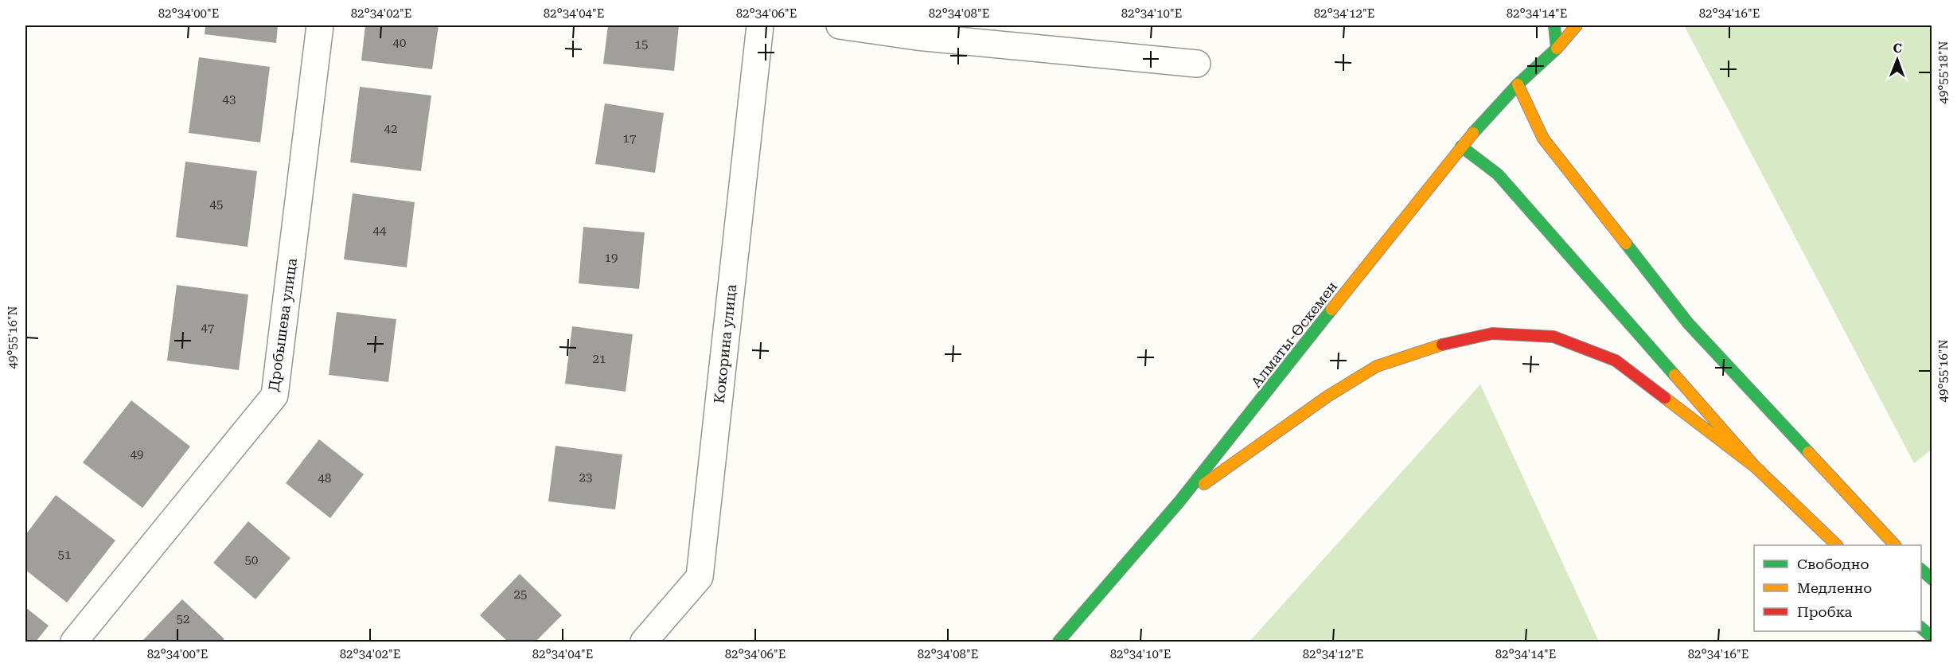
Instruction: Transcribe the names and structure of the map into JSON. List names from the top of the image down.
{
  "streets": {
    "main road": ["Алматы-Өскемен"],
    "street": ["Дробышева улица", "Кокорина улица"]
  },
  "house_numbers": [
    "40",
    "15",
    "43",
    "42",
    "17",
    "45",
    "44",
    "19",
    "47",
    "21",
    "49",
    "23",
    "48",
    "51",
    "50",
    "25",
    "52"
  ],
  "legend": ["Свободно", "Медленно", "Пробка"],
  "north": "top",
  "coordinates": [
    "82°34'00\"E",
    "82°34'02\"E",
    "82°34'04\"E",
    "82°34'06\"E",
    "82°34'08\"E",
    "82°34'10\"E",
    "82°34'12\"E",
    "82°34'14\"E",
    "82°34'16\"E",
    "49°55'18\"N",
    "49°55'16\"N"
  ]
}
